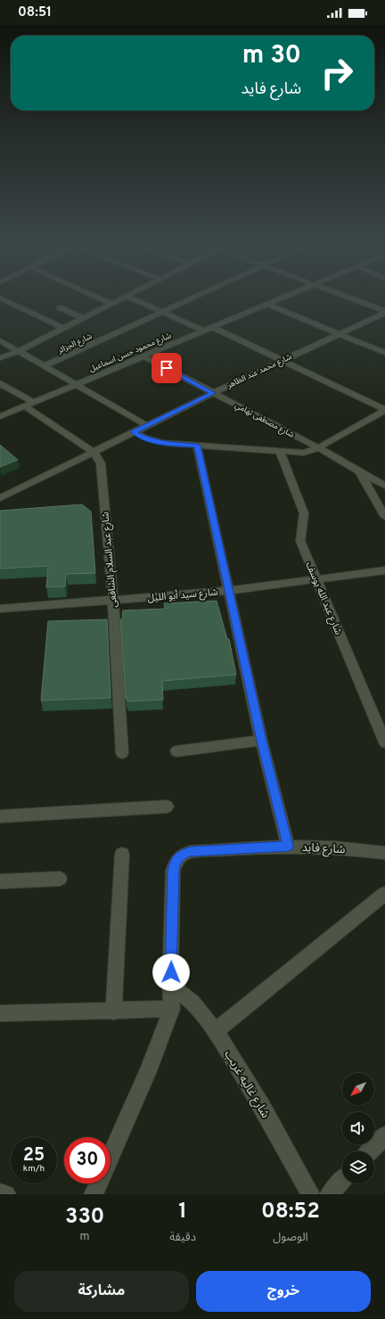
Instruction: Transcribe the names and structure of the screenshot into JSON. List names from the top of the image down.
{
  "streets": {
    "street": [
      "شارع الجزائر",
      "شارع محمود حسن اسماعيل",
      "شارع محمد عبد الظاهر",
      "شارع مصطفى تهامي",
      "شارع عبد السلام الشافعى",
      "شارع سيد أبو الليل",
      "شارع عبد الله يوسف",
      "شارع فايد",
      "شارع غاليه غريب"
    ]
  },
  "crossings": [
    ["شارع محمود حسن اسماعيل", "شارع مصطفى تهامي"],
    ["شارع محمد عبد الظاهر", "شارع مصطفى تهامي"],
    ["شارع محمد عبد الظاهر", "شارع عبد السلام الشافعى"],
    ["شارع عبد السلام الشافعى", "شارع سيد أبو الليل"],
    ["شارع سيد أبو الليل", "شارع عبد الله يوسف"],
    ["شارع فايد", "شارع غاليه غريب"]
  ],
  "north": "bottom left",
  "page": {
    "status": "08:51",
    "turn": ["30 m", "شارع فايد"],
    "speed": "25 km/h",
    "limit": "30",
    "eta": [
      "08:52",
      "الوصول",
      "1",
      "دقيقة",
      "330",
      "m"
    ],
    "buttons": ["خروج", "مشاركة"]
  }
}
